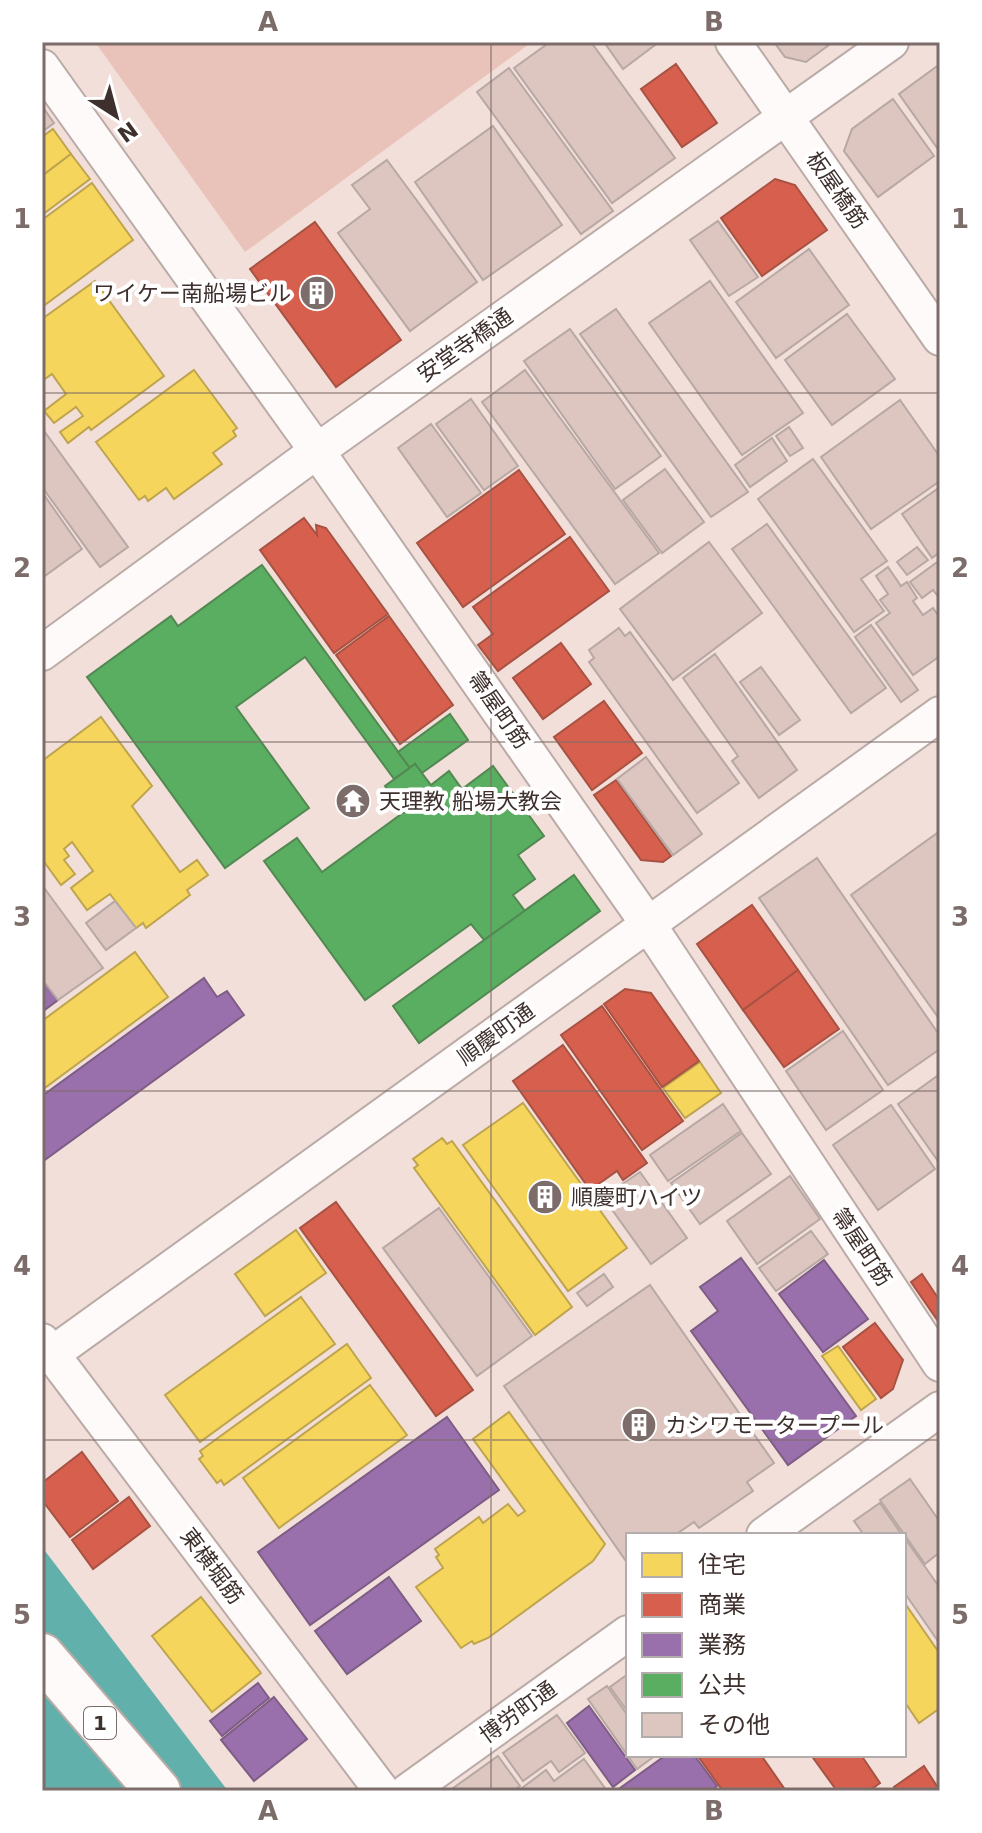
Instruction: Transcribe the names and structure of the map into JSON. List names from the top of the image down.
{
  "streets": {
    "highway": ["1"],
    "street": [
      "板屋橋筋",
      "安堂寺橋通",
      "箒屋町筋",
      "順慶町通",
      "東横堀筋",
      "博労町通"
    ]
  },
  "crossings": [
    ["板屋橋筋", "安堂寺橋通"],
    ["安堂寺橋通", "箒屋町筋"],
    ["箒屋町筋", "順慶町通"],
    ["順慶町通", "東横堀筋"]
  ],
  "places": {
    "building": ["ワイケー南船場ビル", "順慶町ハイツ", "カシワモータープール"],
    "temple": ["天理教 船場大教会"]
  },
  "legend": [
    "住宅",
    "商業",
    "業務",
    "公共",
    "その他"
  ],
  "north": "bottom right",
  "grid": {
    "columns": ["A", "B"],
    "rows": [
      "1",
      "2",
      "3",
      "4",
      "5"
    ]
  }
}
